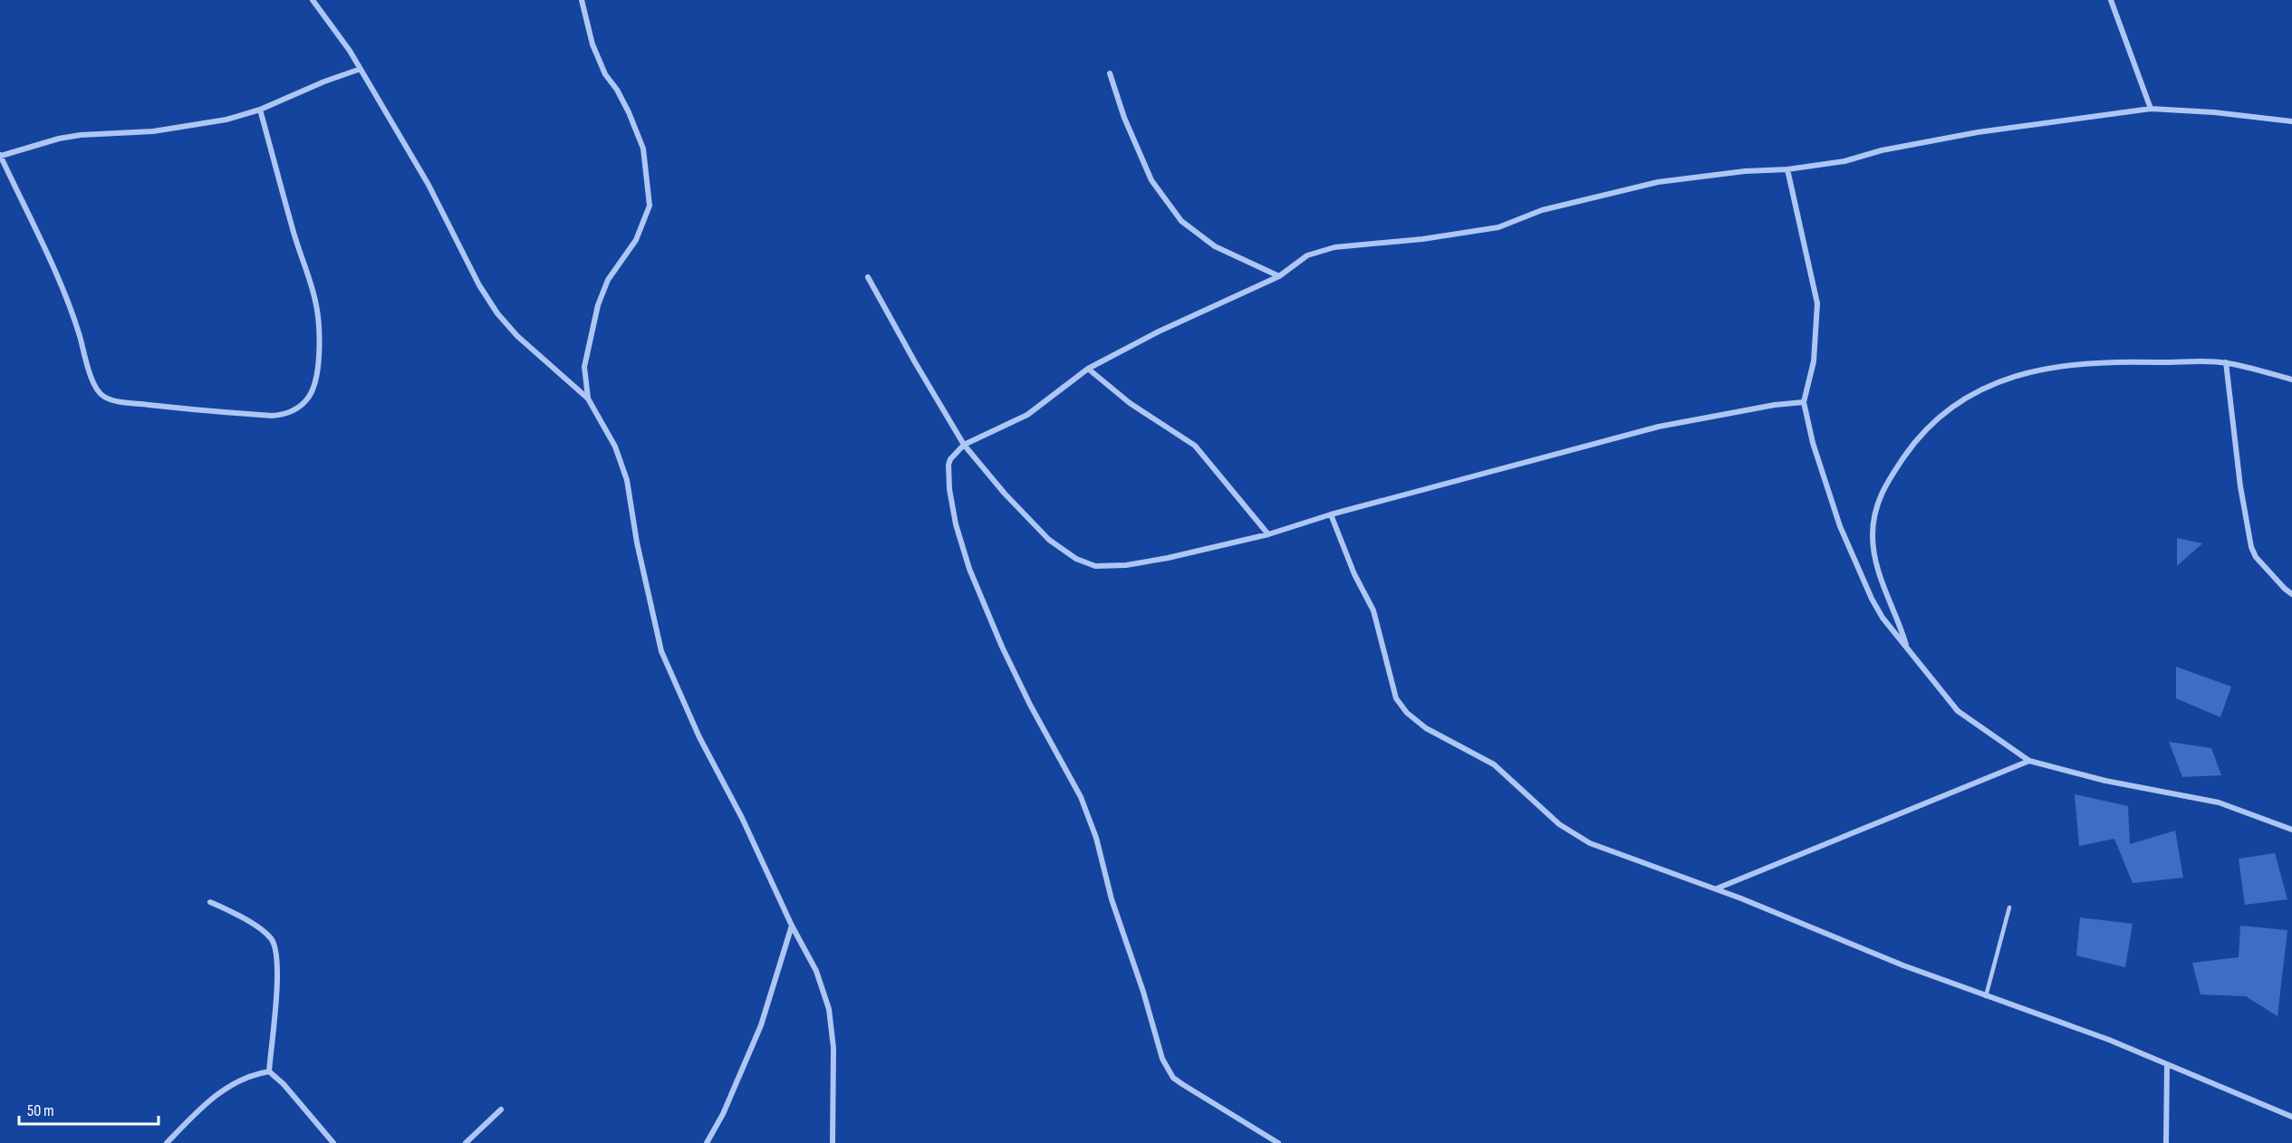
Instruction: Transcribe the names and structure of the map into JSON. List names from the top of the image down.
{
  "scale_bar": "50 m"
}
